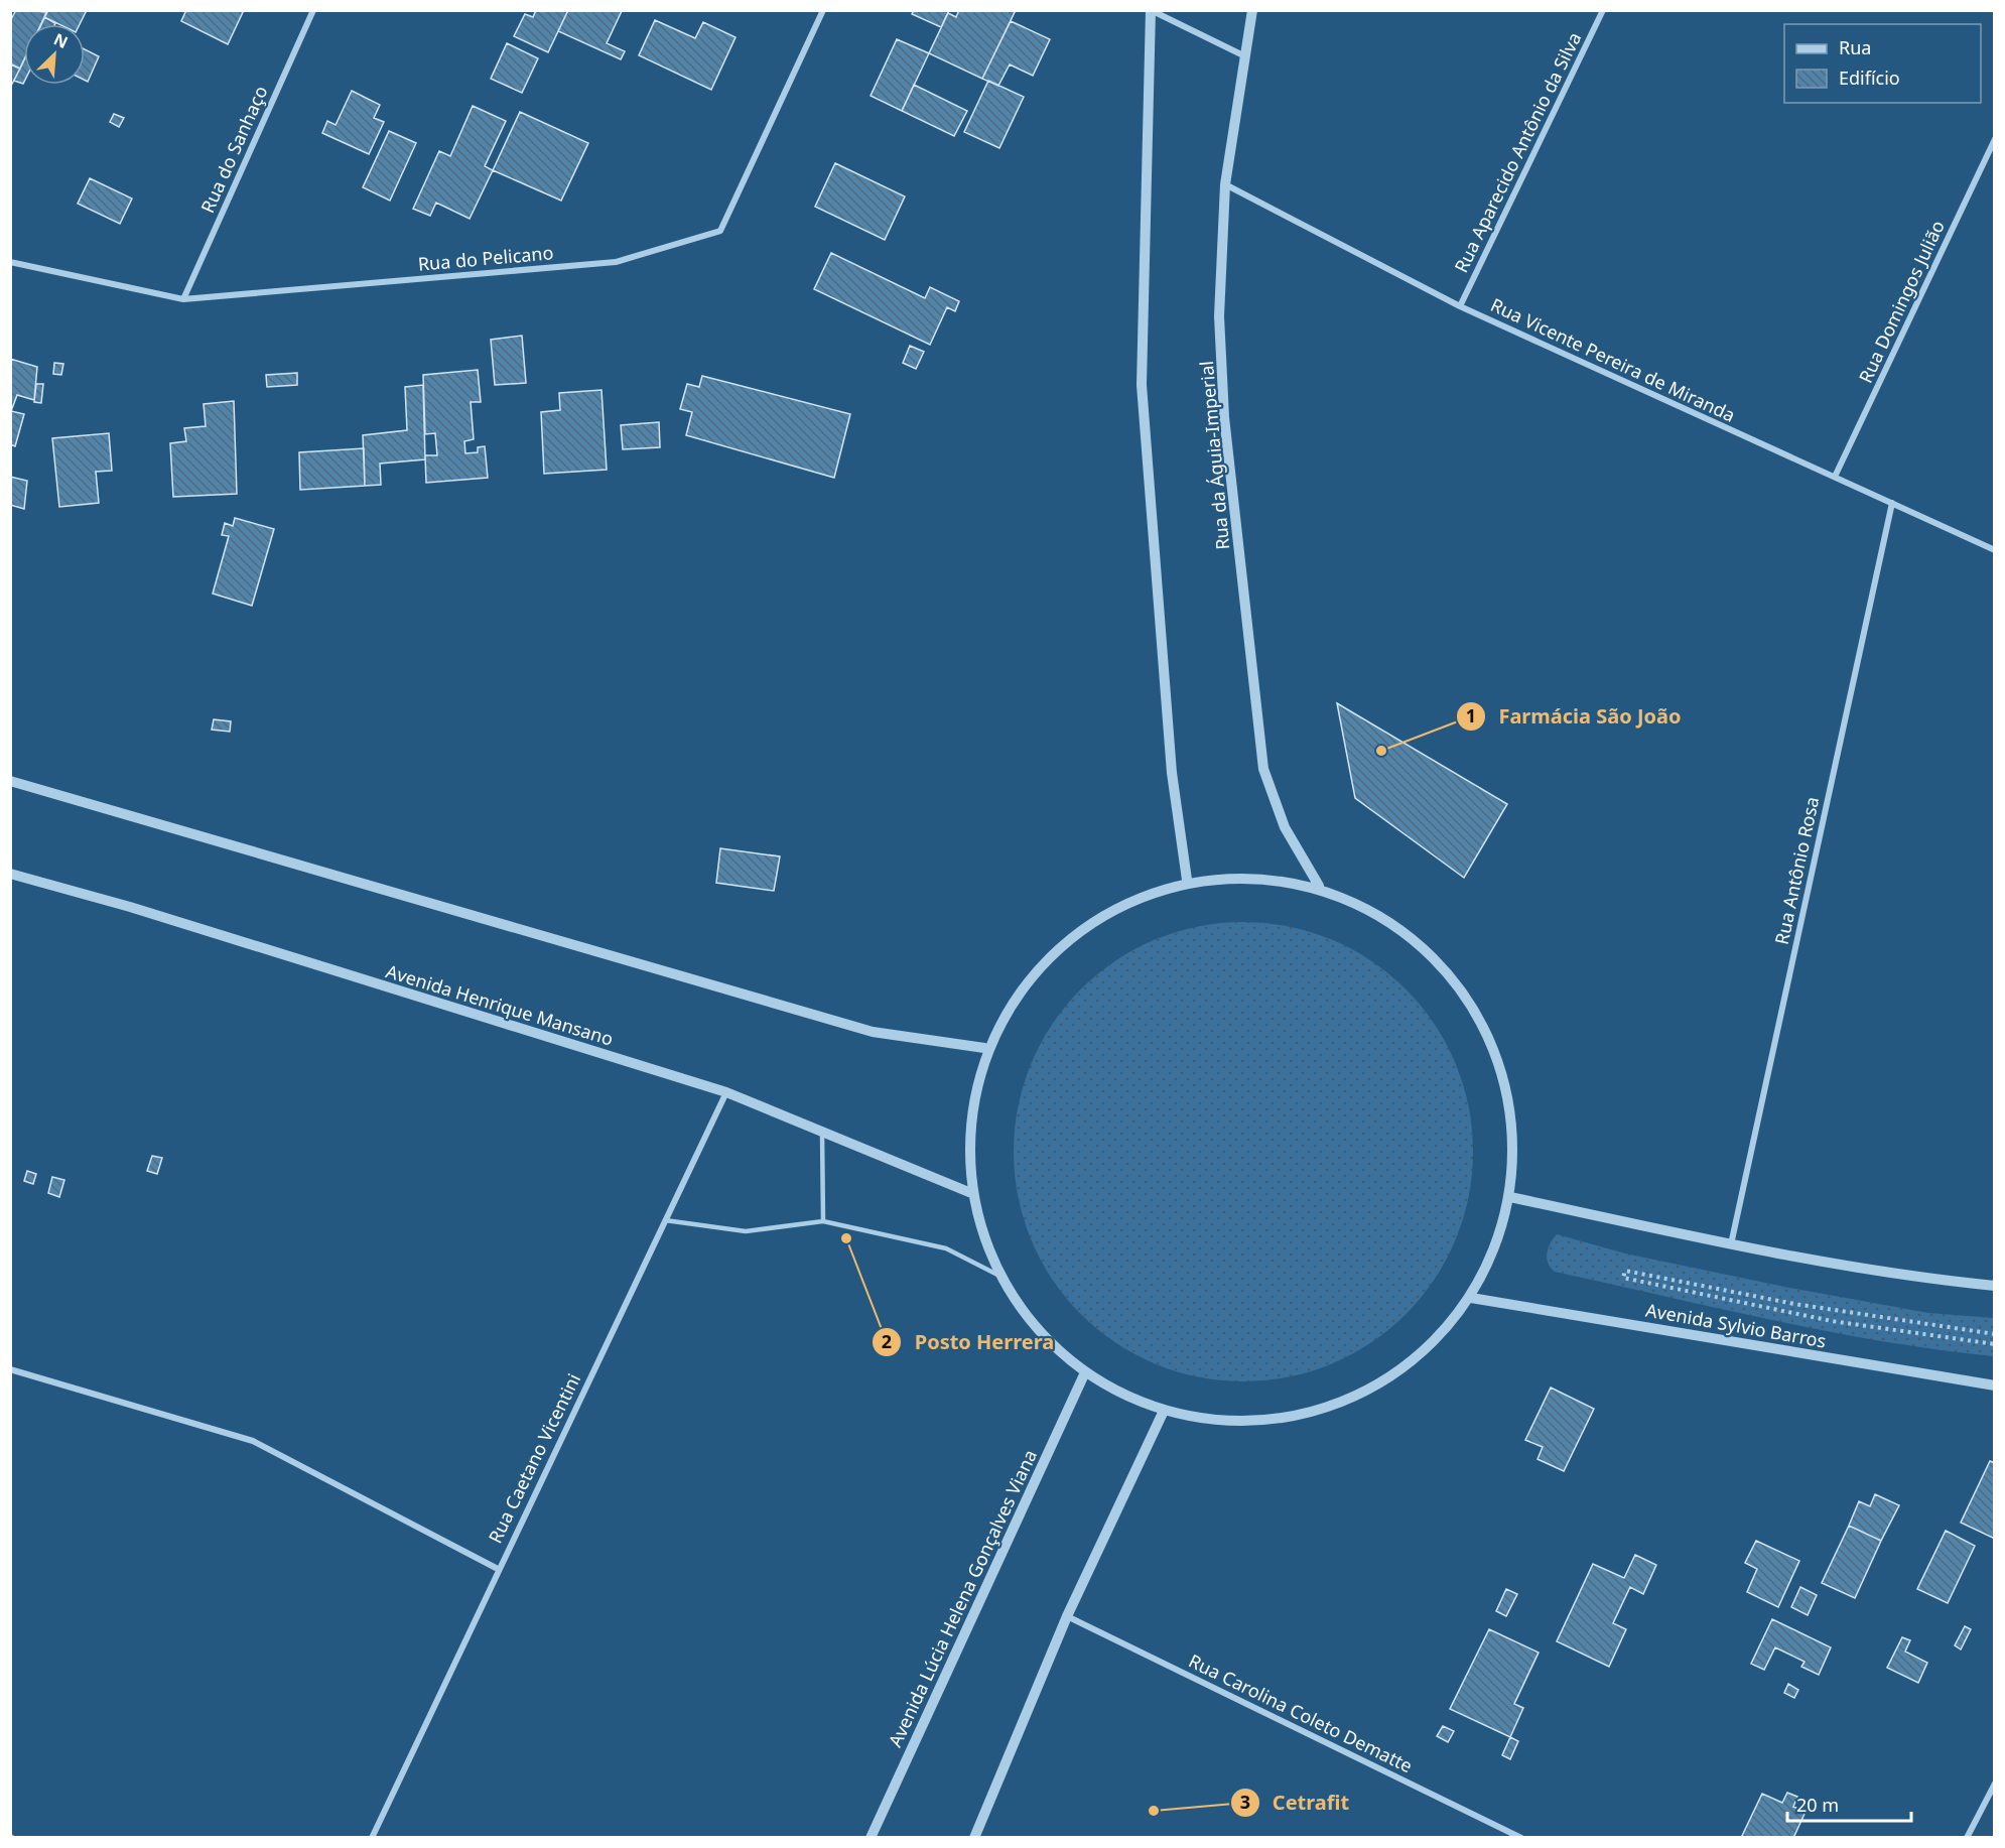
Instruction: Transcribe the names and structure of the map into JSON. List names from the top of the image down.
{
  "streets": {
    "street": [
      "Rua do Sanhaço",
      "Rua Aparecido Antônio da Silva",
      "Rua do Pelicano",
      "Rua Domingos Julião",
      "Rua Vicente Pereira de Miranda",
      "Rua da Águia-Imperial",
      "Rua Antônio Rosa",
      "Avenida Henrique Mansano",
      "Avenida Sylvio Barros",
      "Rua Caetano Vicentini",
      "Avenida Lúcia Helena Gonçalves Viana",
      "Rua Carolina Coleto Dematte"
    ]
  },
  "crossings": [
    ["Rua do Sanhaço", "Rua do Pelicano"],
    ["Rua Aparecido Antônio da Silva", "Rua Vicente Pereira de Miranda"],
    ["Rua Domingos Julião", "Rua Vicente Pereira de Miranda"],
    ["Rua Vicente Pereira de Miranda", "Rua da Águia-Imperial"],
    ["Rua Vicente Pereira de Miranda", "Rua Antônio Rosa"],
    ["Avenida Henrique Mansano", "Rua Caetano Vicentini"]
  ],
  "places": ["Farmácia São João", "Posto Herrera", "Cetrafit"],
  "legend": ["Rua", "Edifício"],
  "scale_bar": "20 m",
  "north": "top right"
}
